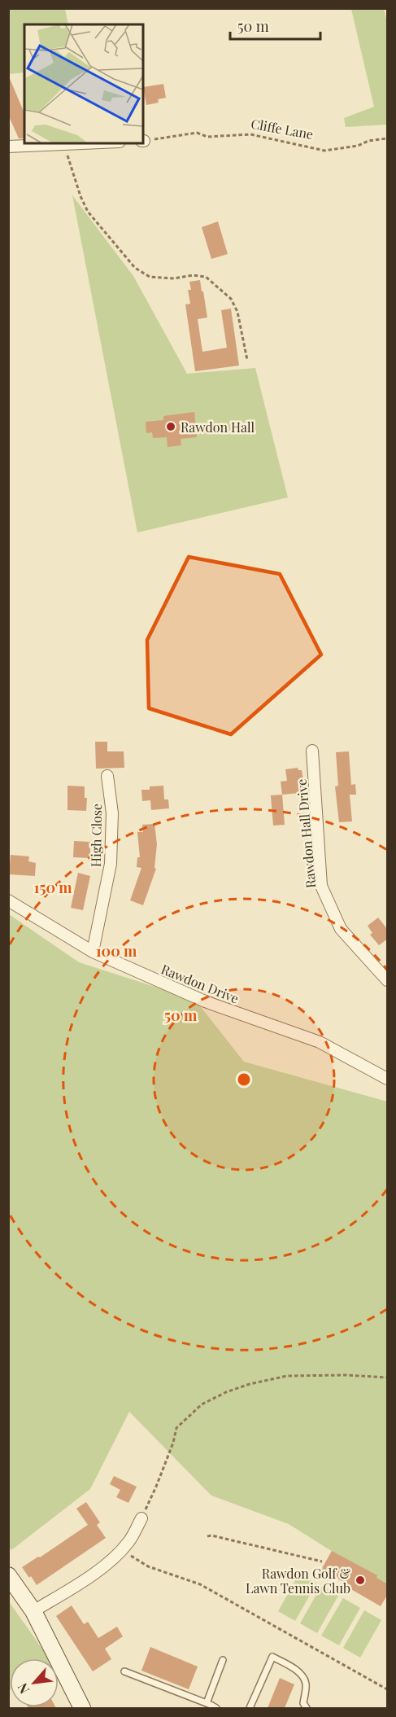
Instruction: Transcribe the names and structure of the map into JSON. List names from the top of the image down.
{
  "streets": {
    "street": ["Rawdon Hall Drive", "High Close", "Rawdon Drive"],
    "path": ["Cliffe Lane"]
  },
  "crossings": [
    ["High Close", "Rawdon Drive"]
  ],
  "places": ["Rawdon Hall", "Rawdon Golf & Lawn Tennis Club"],
  "scale_bar": "50 m",
  "north": "bottom left",
  "rings": ["150 m", "100 m", "50 m"]
}
